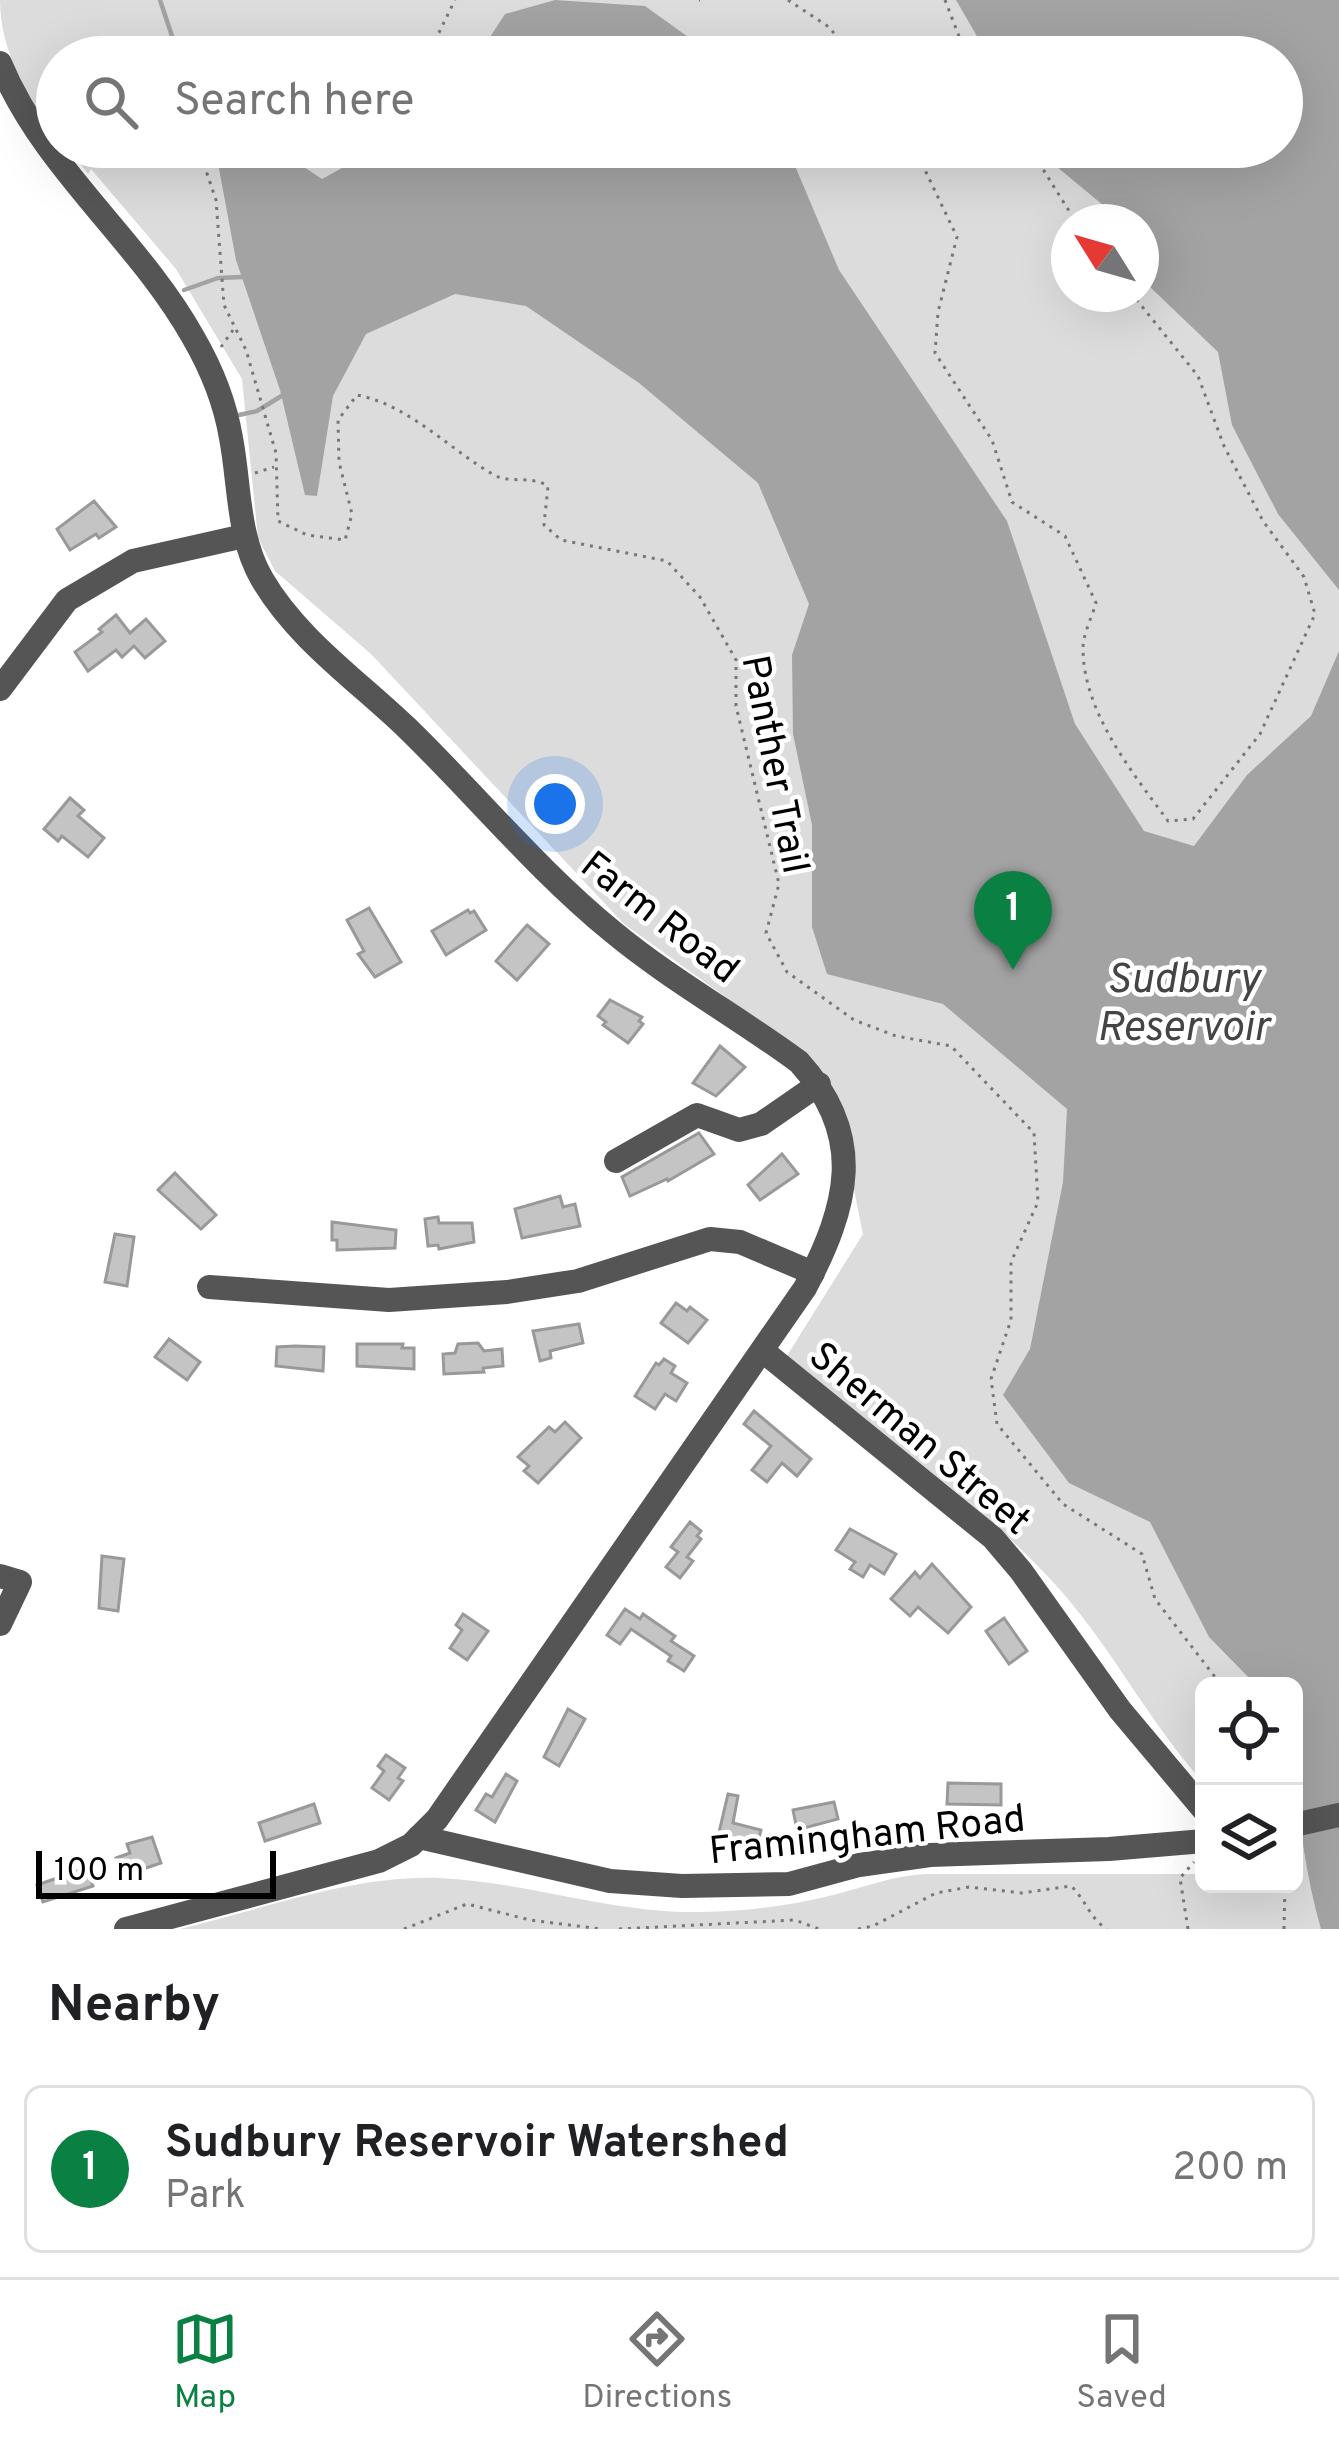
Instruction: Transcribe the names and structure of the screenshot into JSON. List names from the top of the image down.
{
  "streets": {
    "street": ["Farm Road", "Sherman Street", "Framingham Road"],
    "path": ["Panther Trail"]
  },
  "crossings": [
    ["Farm Road", "Sherman Street"],
    ["Farm Road", "Framingham Road"]
  ],
  "water": ["Sudbury Reservoir"],
  "scale_bar": "100 m",
  "north": "top left",
  "page": {
    "search": "Search here",
    "pins": "1",
    "scale": "100 m",
    "heading": "Nearby",
    "list": [
      {
        "mark": "1",
        "name": "Sudbury Reservoir Watershed",
        "note": "Park",
        "value": "200 m"
      }
    ],
    "nav": ["Map", "Directions", "Saved"]
  }
}
